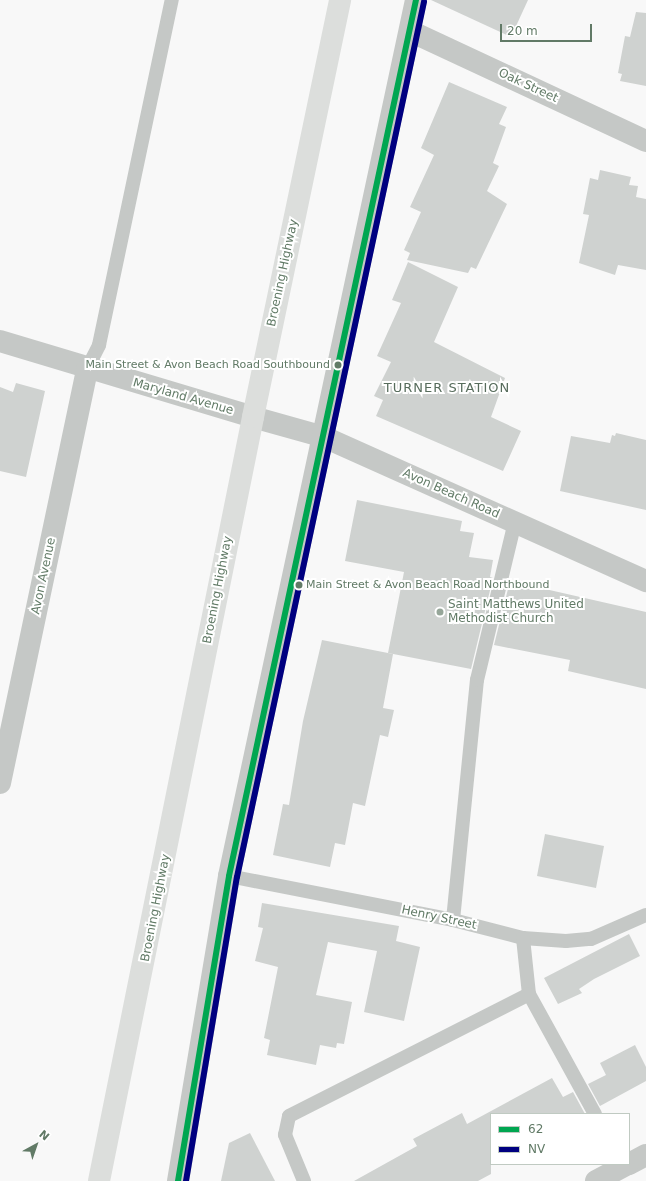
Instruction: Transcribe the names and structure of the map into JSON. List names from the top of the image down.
{
  "streets": {
    "main road": ["Broening Highway"],
    "street": [
      "Oak Street",
      "Maryland Avenue",
      "Avon Beach Road",
      "Avon Avenue"
    ],
    "lane": ["Henry Street"]
  },
  "crossings": [
    ["Broening Highway", "Maryland Avenue"],
    ["Broening Highway", "Avon Beach Road"],
    ["Maryland Avenue", "Avon Beach Road"],
    ["Maryland Avenue", "Avon Avenue"]
  ],
  "districts": ["TURNER STATION"],
  "places": ["Main Street & Avon Beach Road Southbound", "Main Street & Avon Beach Road Northbound", "Saint Matthews United Methodist Church"],
  "lines": ["transit line 62", "transit line NV"],
  "legend": ["62", "NV"],
  "scale_bar": "20 m",
  "north": "top right"
}
